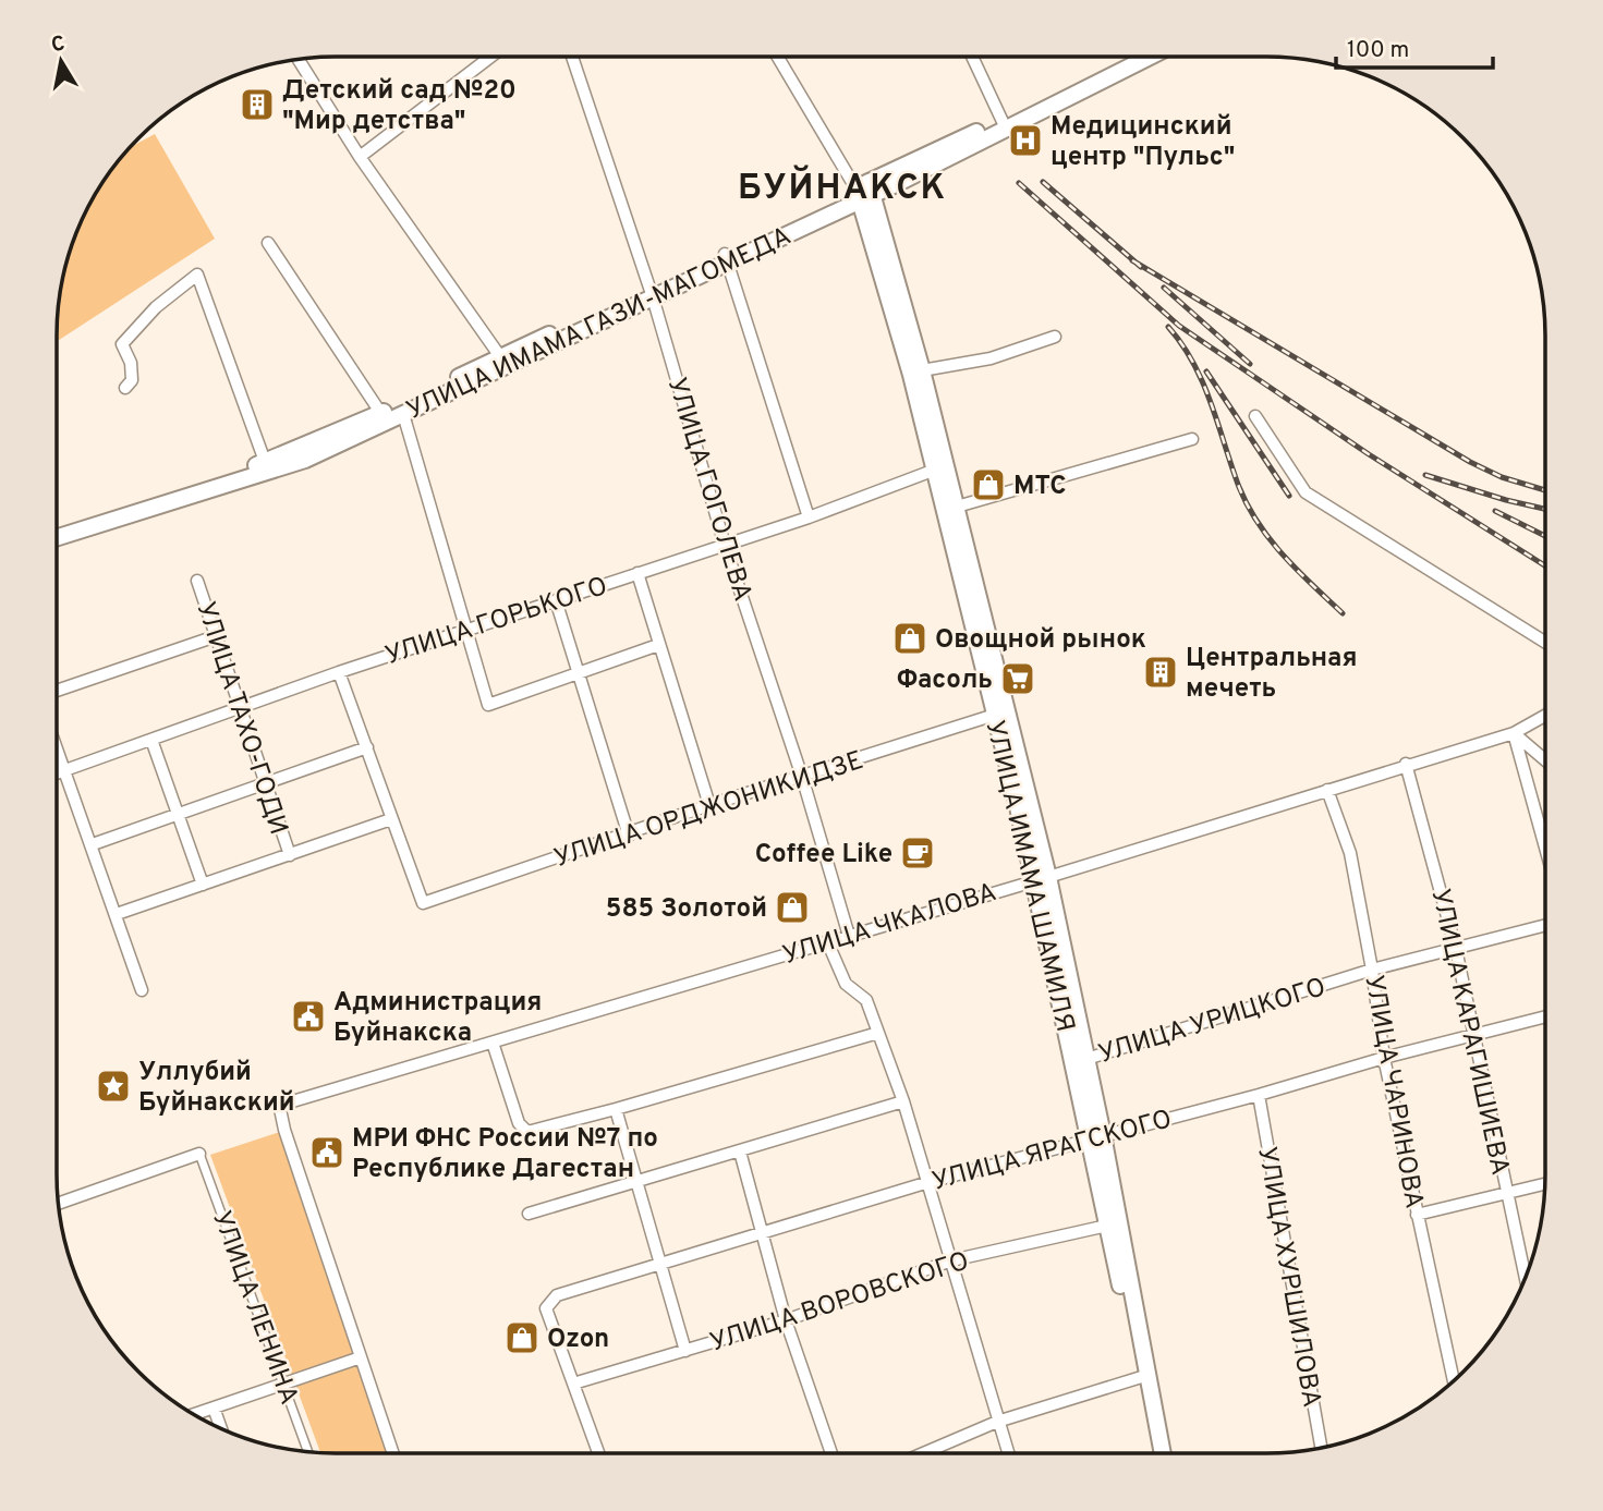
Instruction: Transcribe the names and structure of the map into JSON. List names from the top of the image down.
{
  "streets": {
    "main road": ["УЛИЦА ИМАМА ГАЗИ-МАГОМЕДА", "УЛИЦА ИМАМА ШАМИЛЯ"],
    "street": [
      "УЛИЦА ГОГОЛЕВА",
      "УЛИЦА ГОРЬКОГО",
      "УЛИЦА ТАХО-ГОДИ",
      "УЛИЦА ОРДЖОНИКИДЗЕ",
      "УЛИЦА ЧКАЛОВА",
      "УЛИЦА УРИЦКОГО",
      "УЛИЦА КАРАГИШИЕВА",
      "УЛИЦА ЧАРИНОВА",
      "УЛИЦА ЯРАГСКОГО",
      "УЛИЦА ХУРШИЛОВА",
      "УЛИЦА ВОРОВСКОГО",
      "УЛИЦА ЛЕНИНА"
    ]
  },
  "crossings": [
    ["УЛИЦА ИМАМА ГАЗИ-МАГОМЕДА", "УЛИЦА ГОГОЛЕВА"],
    ["УЛИЦА ИМАМА ГАЗИ-МАГОМЕДА", "УЛИЦА ИМАМА ШАМИЛЯ"],
    ["УЛИЦА ГОГОЛЕВА", "УЛИЦА ГОРЬКОГО"],
    ["УЛИЦА ГОГОЛЕВА", "УЛИЦА ОРДЖОНИКИДЗЕ"],
    ["УЛИЦА ГОГОЛЕВА", "УЛИЦА ЧКАЛОВА"],
    ["УЛИЦА ГОРЬКОГО", "УЛИЦА ТАХО-ГОДИ"],
    ["УЛИЦА ГОРЬКОГО", "УЛИЦА ИМАМА ШАМИЛЯ"],
    ["УЛИЦА ОРДЖОНИКИДЗЕ", "УЛИЦА ИМАМА ШАМИЛЯ"],
    ["УЛИЦА ИМАМА ШАМИЛЯ", "УЛИЦА ЧКАЛОВА"],
    ["УЛИЦА ИМАМА ШАМИЛЯ", "УЛИЦА УРИЦКОГО"],
    ["УЛИЦА ИМАМА ШАМИЛЯ", "УЛИЦА ЯРАГСКОГО"],
    ["УЛИЦА ИМАМА ШАМИЛЯ", "УЛИЦА ВОРОВСКОГО"],
    ["УЛИЦА ЧКАЛОВА", "УЛИЦА КАРАГИШИЕВА"],
    ["УЛИЦА ЧКАЛОВА", "УЛИЦА ЧАРИНОВА"],
    ["УЛИЦА УРИЦКОГО", "УЛИЦА КАРАГИШИЕВА"],
    ["УЛИЦА УРИЦКОГО", "УЛИЦА ЧАРИНОВА"],
    ["УЛИЦА КАРАГИШИЕВА", "УЛИЦА ЯРАГСКОГО"],
    ["УЛИЦА ЧАРИНОВА", "УЛИЦА ЯРАГСКОГО"],
    ["УЛИЦА ЯРАГСКОГО", "УЛИЦА ХУРШИЛОВА"],
    ["УЛИЦА ЯРАГСКОГО", "УЛИЦА ВОРОВСКОГО"]
  ],
  "districts": ["БУЙНАКСК"],
  "places": {
    "building": ["Детский сад №20 \"Мир детства\"", "Центральная мечеть"],
    "hospital": ["Медицинский центр \"Пульс\""],
    "shop": [
      "МТС",
      "Овощной рынок",
      "585 Золотой",
      "Ozon"
    ],
    "supermarket": ["Фасоль"],
    "cafe": ["Coffee Like"],
    "public building": ["Администрация Буйнакска", "МРИ ФНС России №7 по Республике Дагестан"],
    "place": ["Уллубий Буйнакский"]
  },
  "scale_bar": "100 m",
  "north": "top"
}
